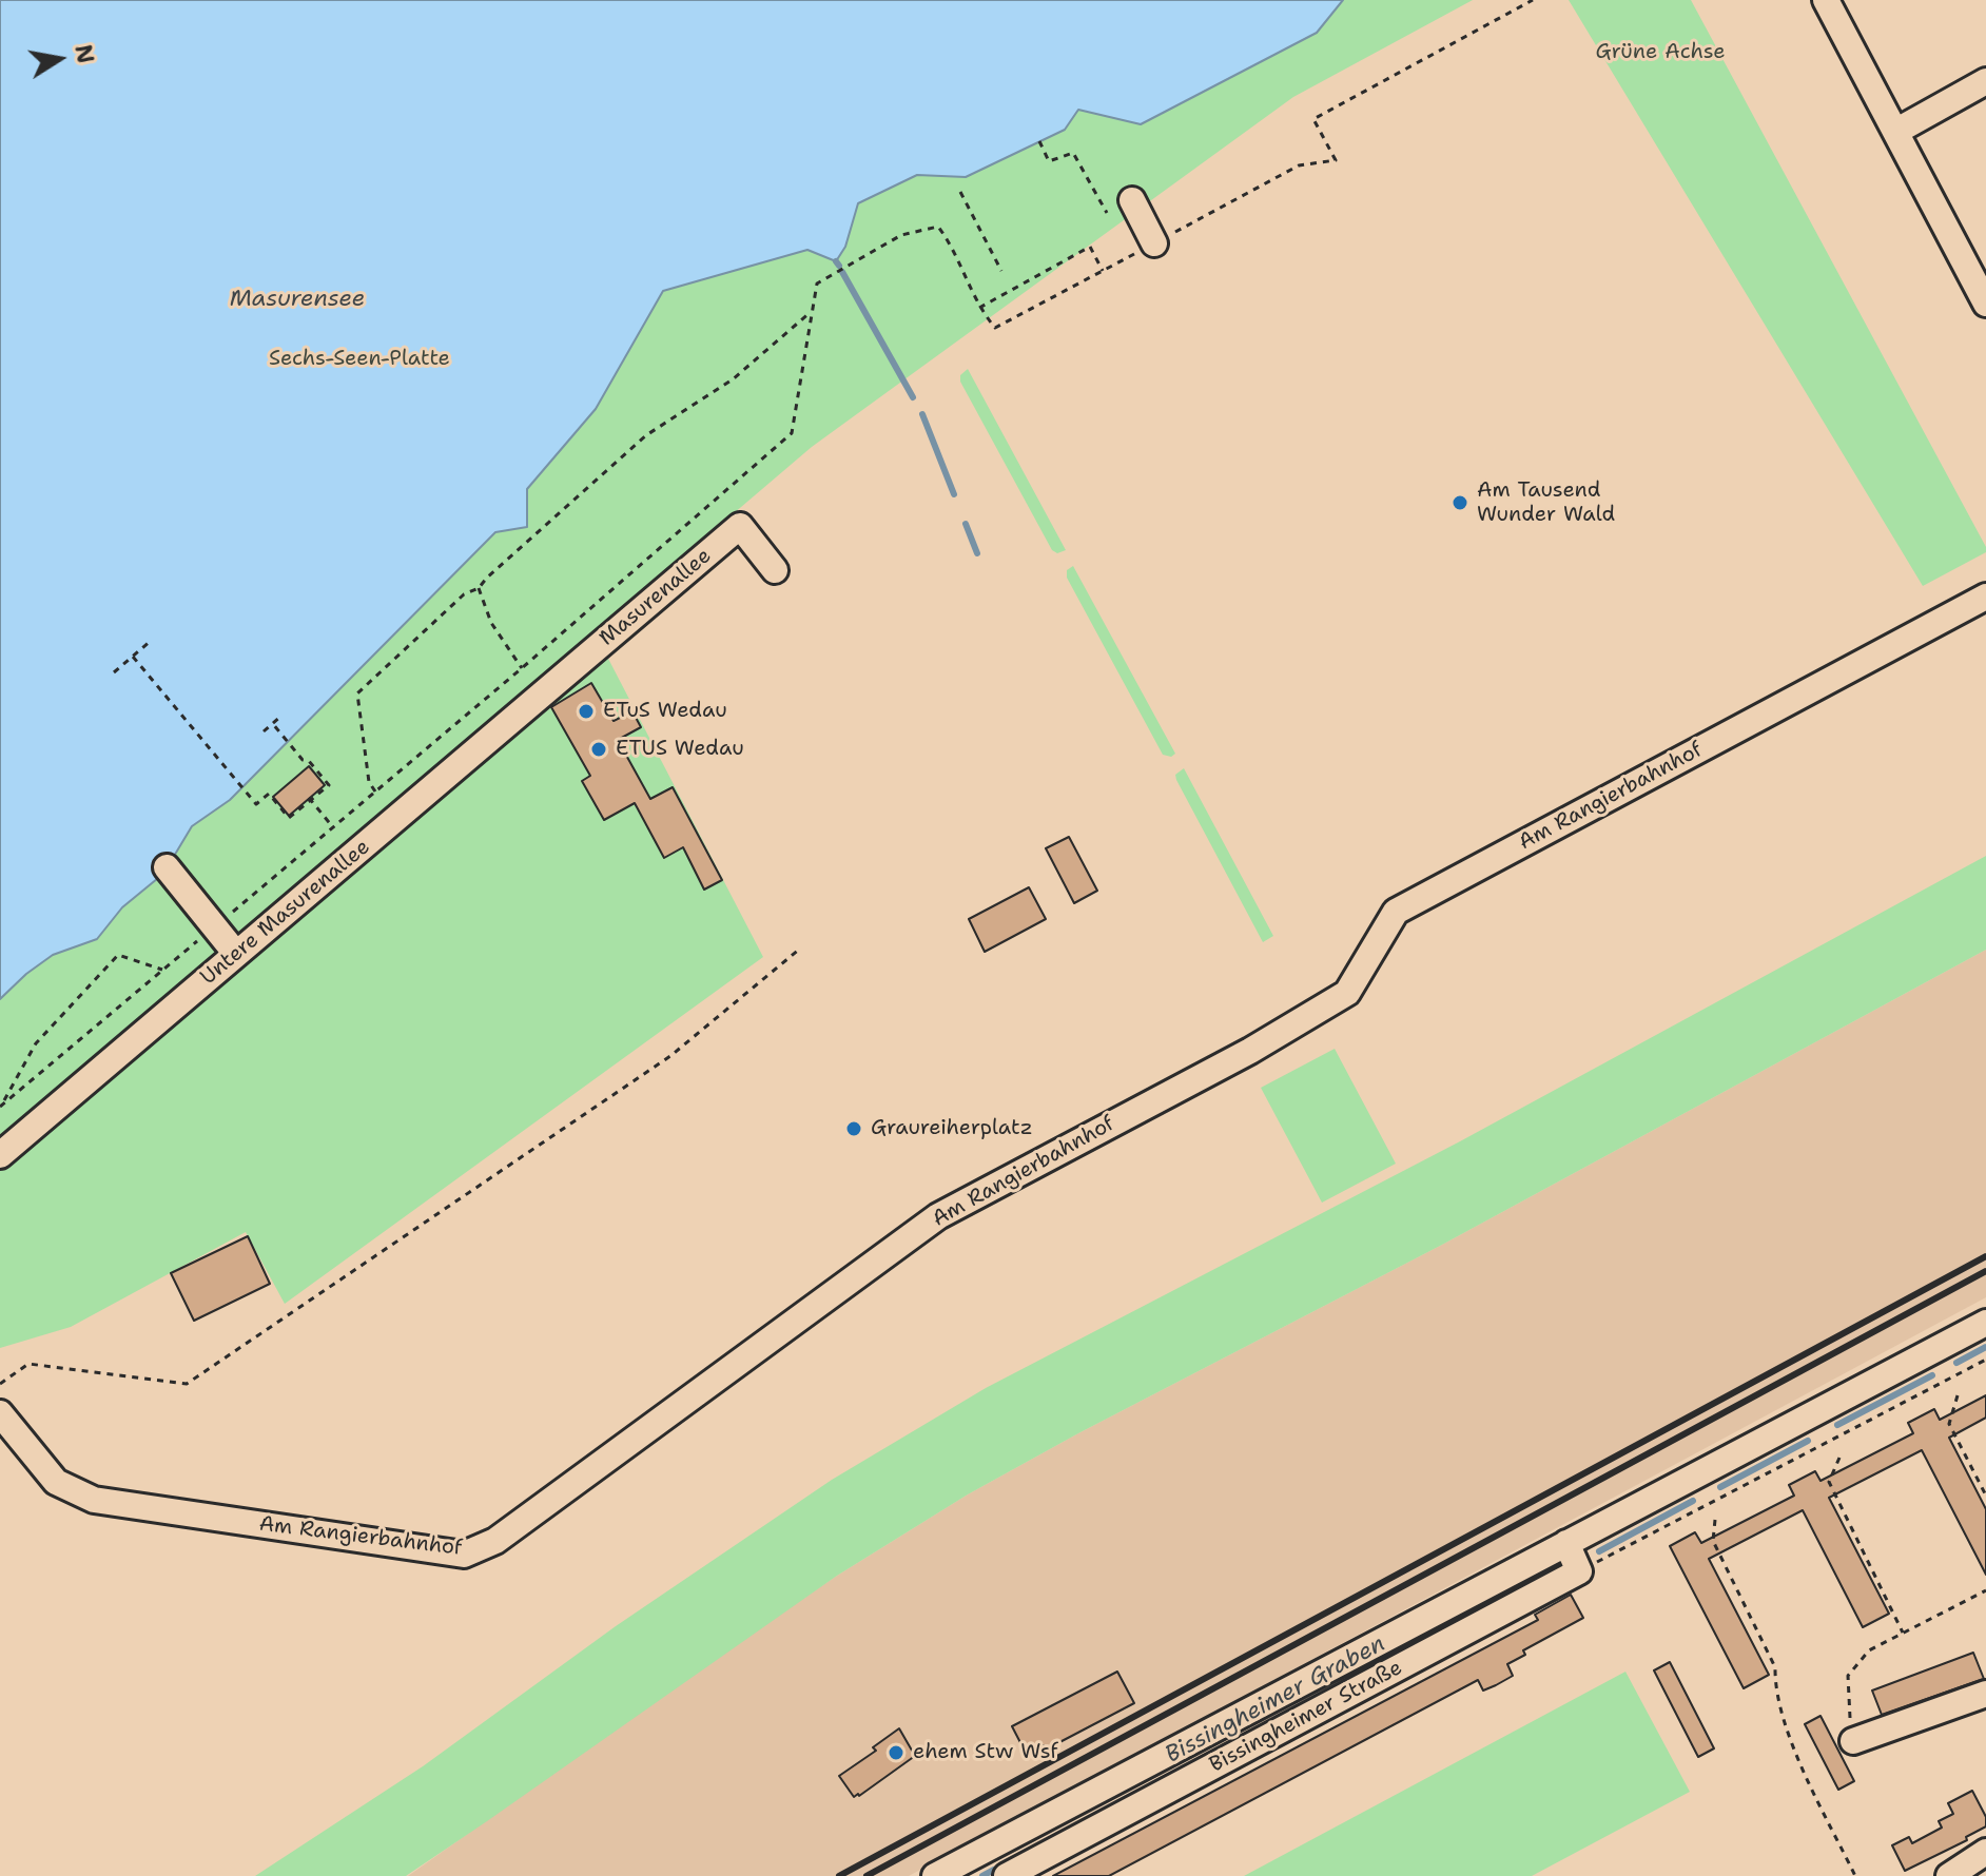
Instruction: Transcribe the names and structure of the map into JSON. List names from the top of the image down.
{
  "streets": {
    "street": [
      "Masurenallee",
      "Am Rangierbahnhof",
      "Untere Masurenallee",
      "Bissingheimer Straße"
    ]
  },
  "crossings": [
    ["Masurenallee", "Untere Masurenallee"]
  ],
  "water": ["Masurensee", "Bissingheimer Graben"],
  "parks": ["Grüne Achse", "Sechs-Seen-Platte"],
  "places": [
    "Am Tausend Wunder Wald",
    "ETuS Wedau",
    "ETUS Wedau",
    "Graureiherplatz",
    "ehem Stw Wsf"
  ],
  "north": "right"
}
